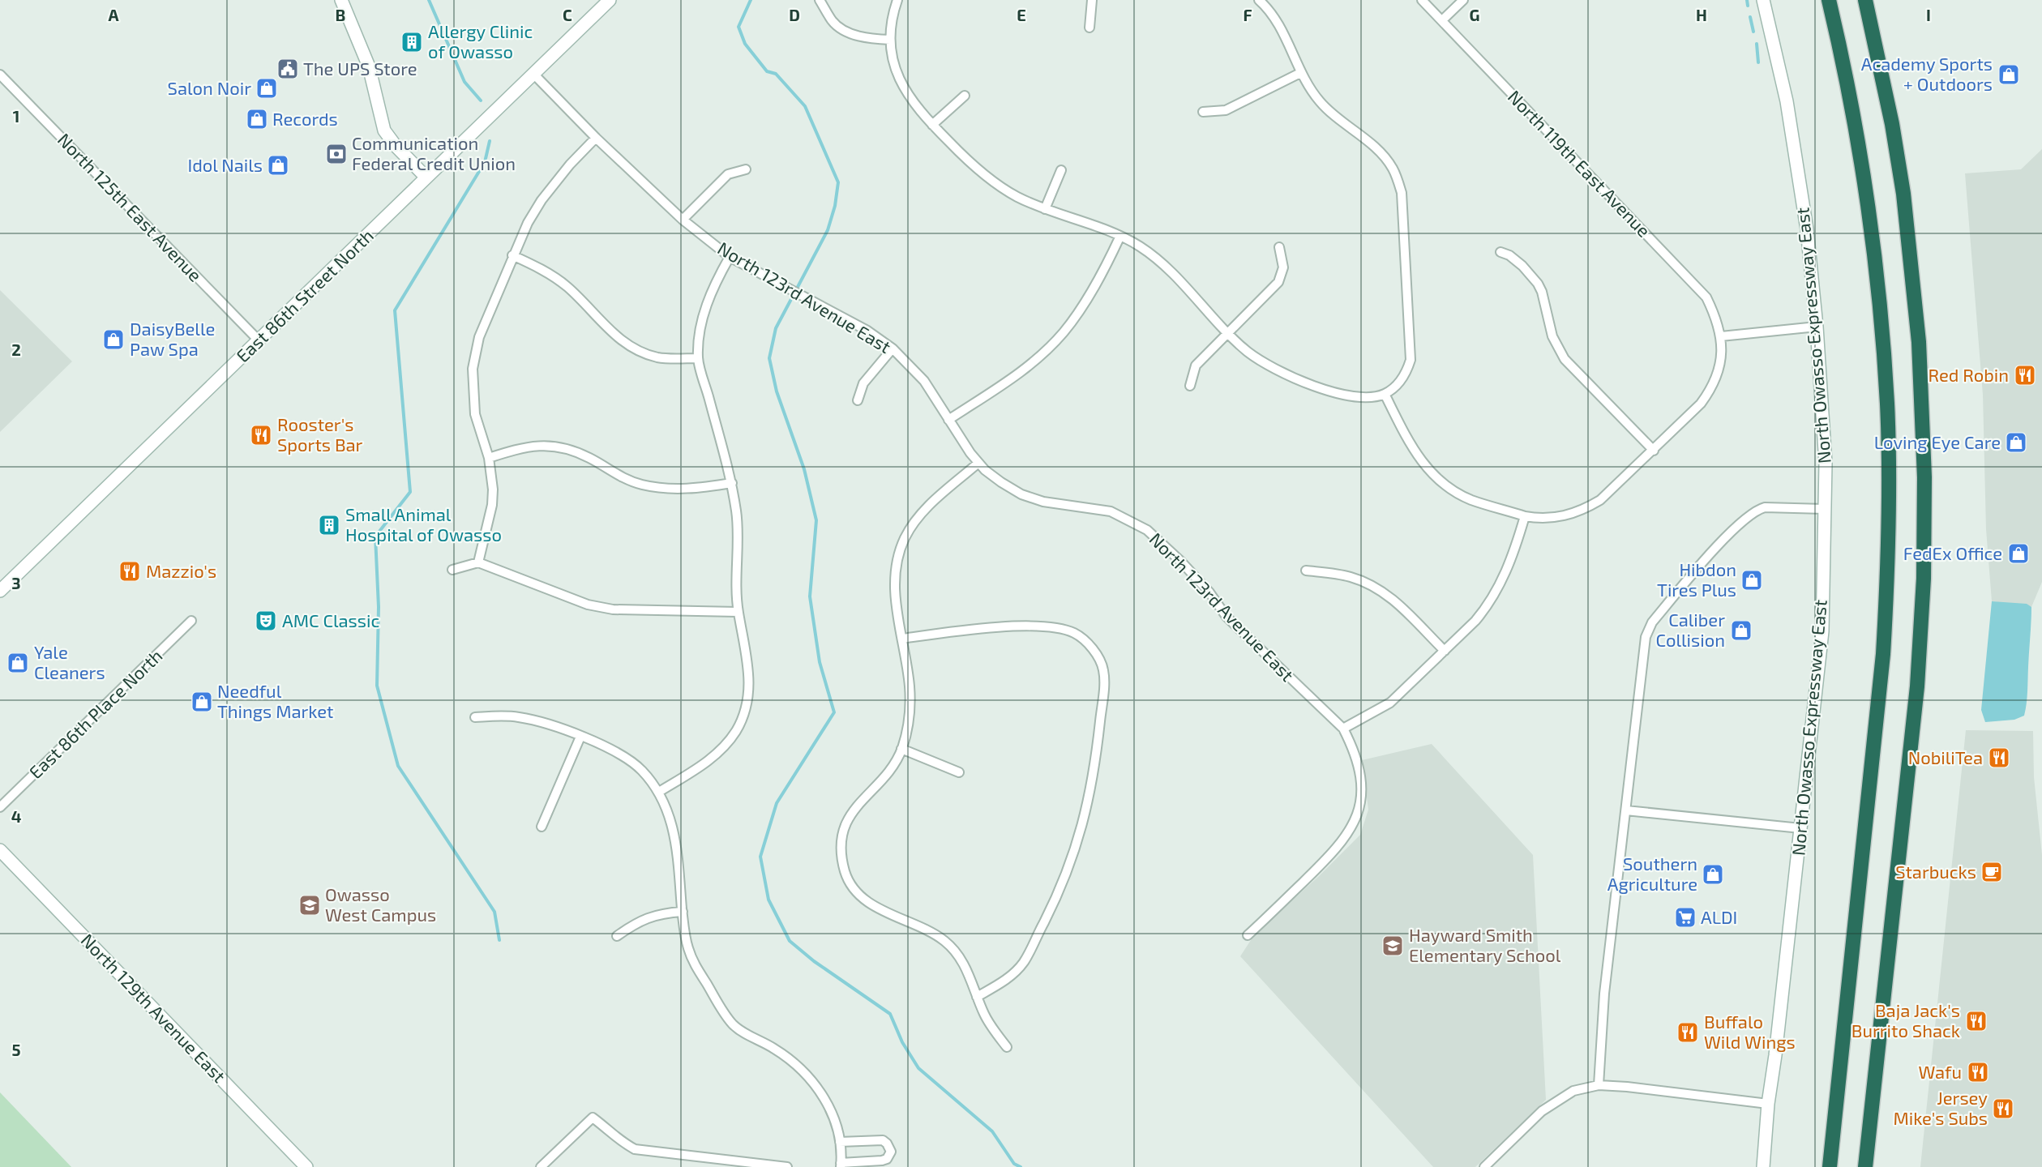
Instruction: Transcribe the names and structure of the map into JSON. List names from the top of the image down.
{
  "streets": {
    "street": [
      "North 119th East Avenue",
      "North 125th East Avenue",
      "East 86th Street North",
      "North 123rd Avenue East",
      "North Owasso Expressway East",
      "East 86th Place North",
      "North 129th Avenue East"
    ]
  },
  "crossings": [
    ["North 125th East Avenue", "East 86th Street North"],
    ["East 86th Street North", "North 123rd Avenue East"]
  ],
  "places": {
    "building": ["Allergy Clinic of Owasso", "Small Animal Hospital of Owasso"],
    "public building": ["The UPS Store"],
    "shop": [
      "Academy Sports + Outdoors",
      "Salon Noir",
      "Records",
      "Idol Nails",
      "DaisyBelle Paw Spa",
      "Loving Eye Care",
      "FedEx Office",
      "Hibdon Tires Plus",
      "Caliber Collision",
      "Yale Cleaners",
      "Needful Things Market",
      "Southern Agriculture"
    ],
    "bank": ["Communication Federal Credit Union"],
    "restaurant": [
      "Red Robin",
      "Rooster's Sports Bar",
      "Mazzio's",
      "NobiliTea",
      "Baja Jack's Burrito Shack",
      "Buffalo Wild Wings",
      "Wafu",
      "Jersey Mike's Subs"
    ],
    "theatre": ["AMC Classic"],
    "cafe": ["Starbucks"],
    "school or university": ["Owasso West Campus", "Hayward Smith Elementary School"],
    "supermarket": ["ALDI"]
  },
  "grid": {
    "columns": [
      "A",
      "B",
      "C",
      "D",
      "E",
      "F",
      "G",
      "H",
      "I"
    ],
    "rows": [
      "1",
      "2",
      "3",
      "4",
      "5"
    ]
  }
}
